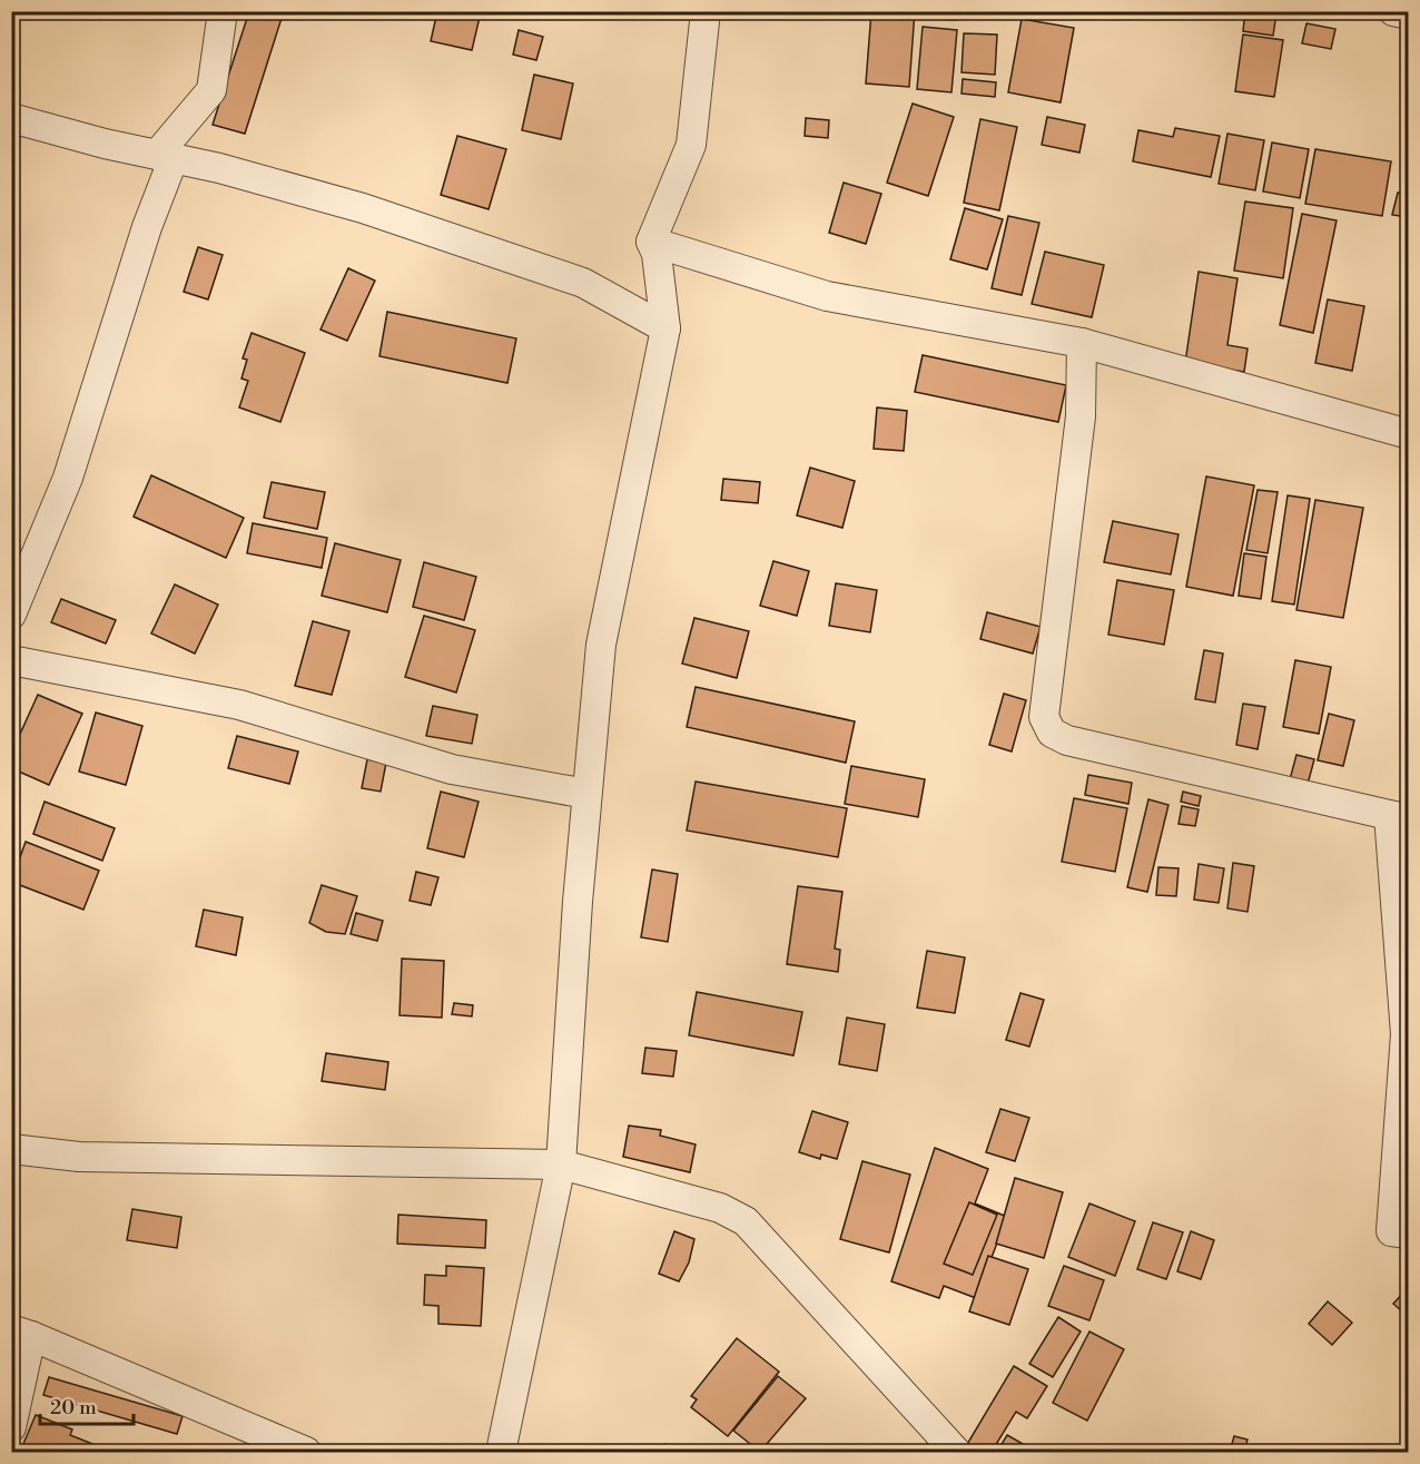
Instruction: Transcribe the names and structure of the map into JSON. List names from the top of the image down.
{
  "scale_bar": "20 m"
}
